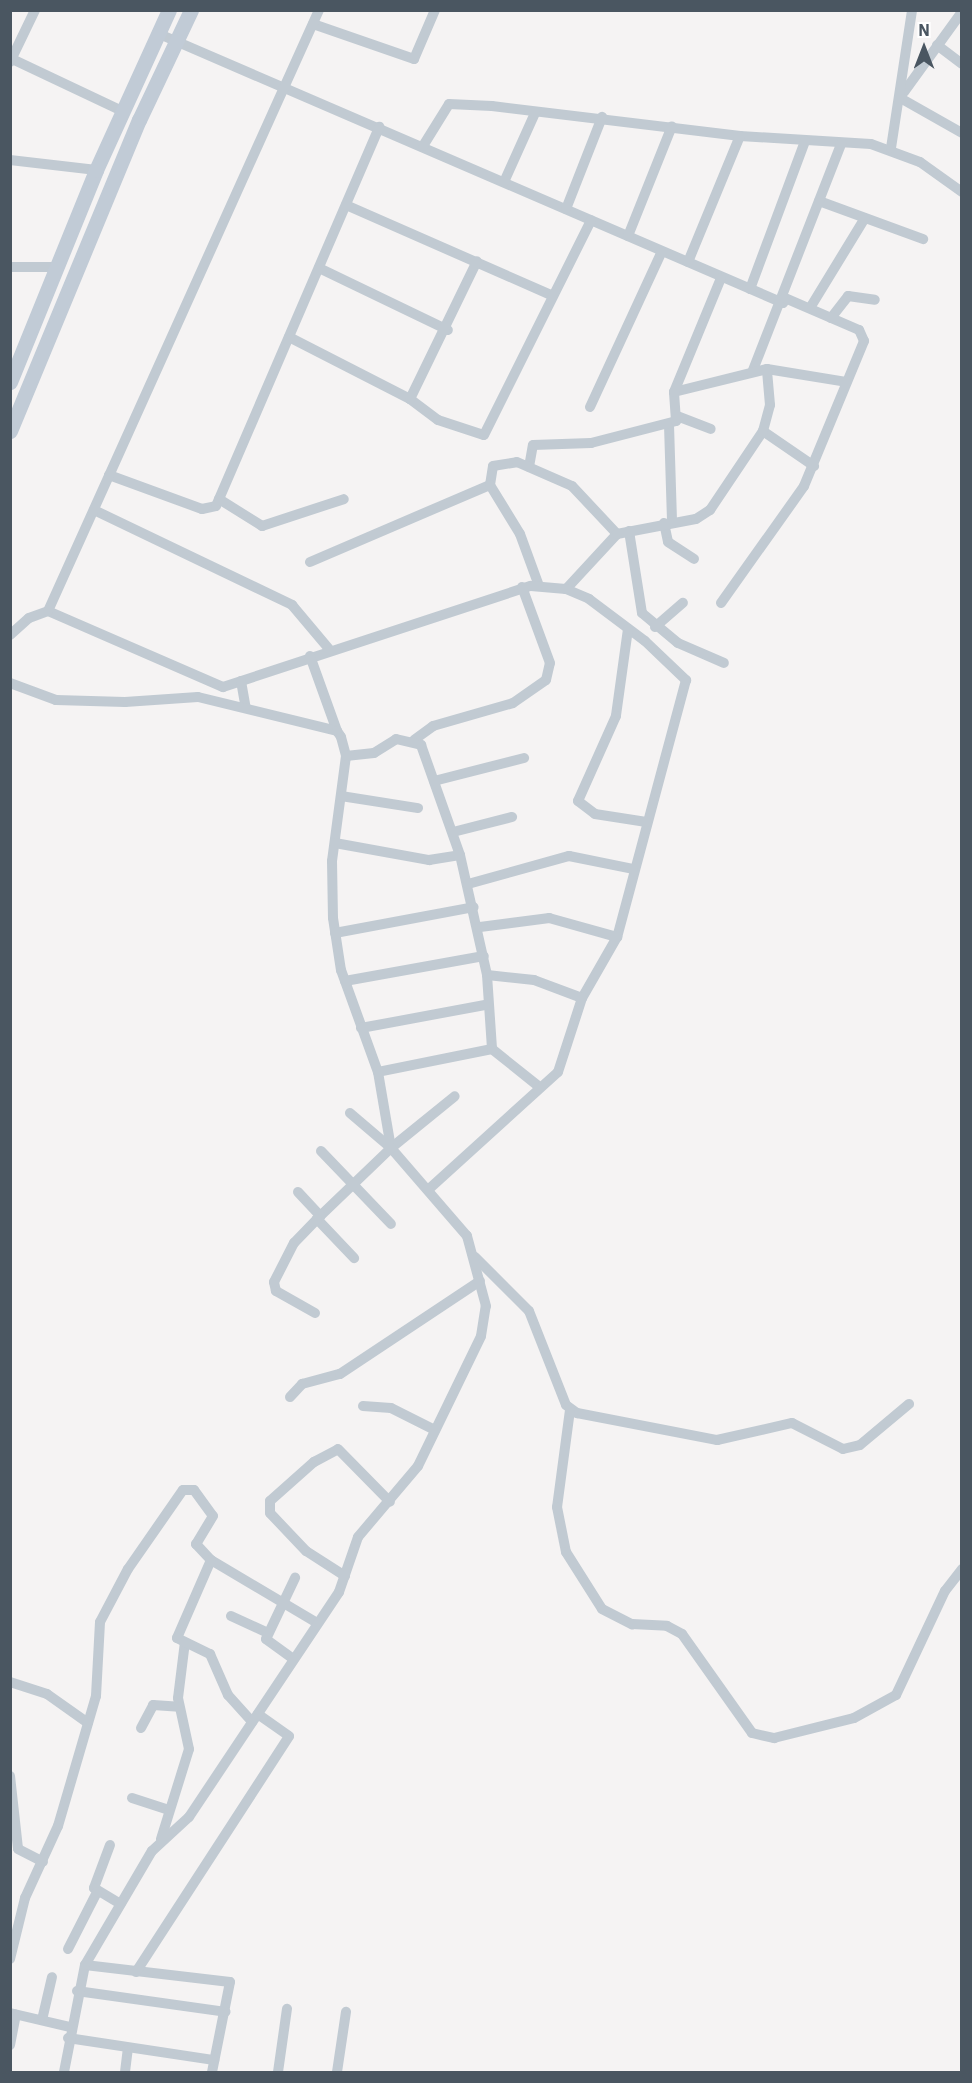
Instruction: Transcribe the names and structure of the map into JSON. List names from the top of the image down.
{
  "north": "top"
}
